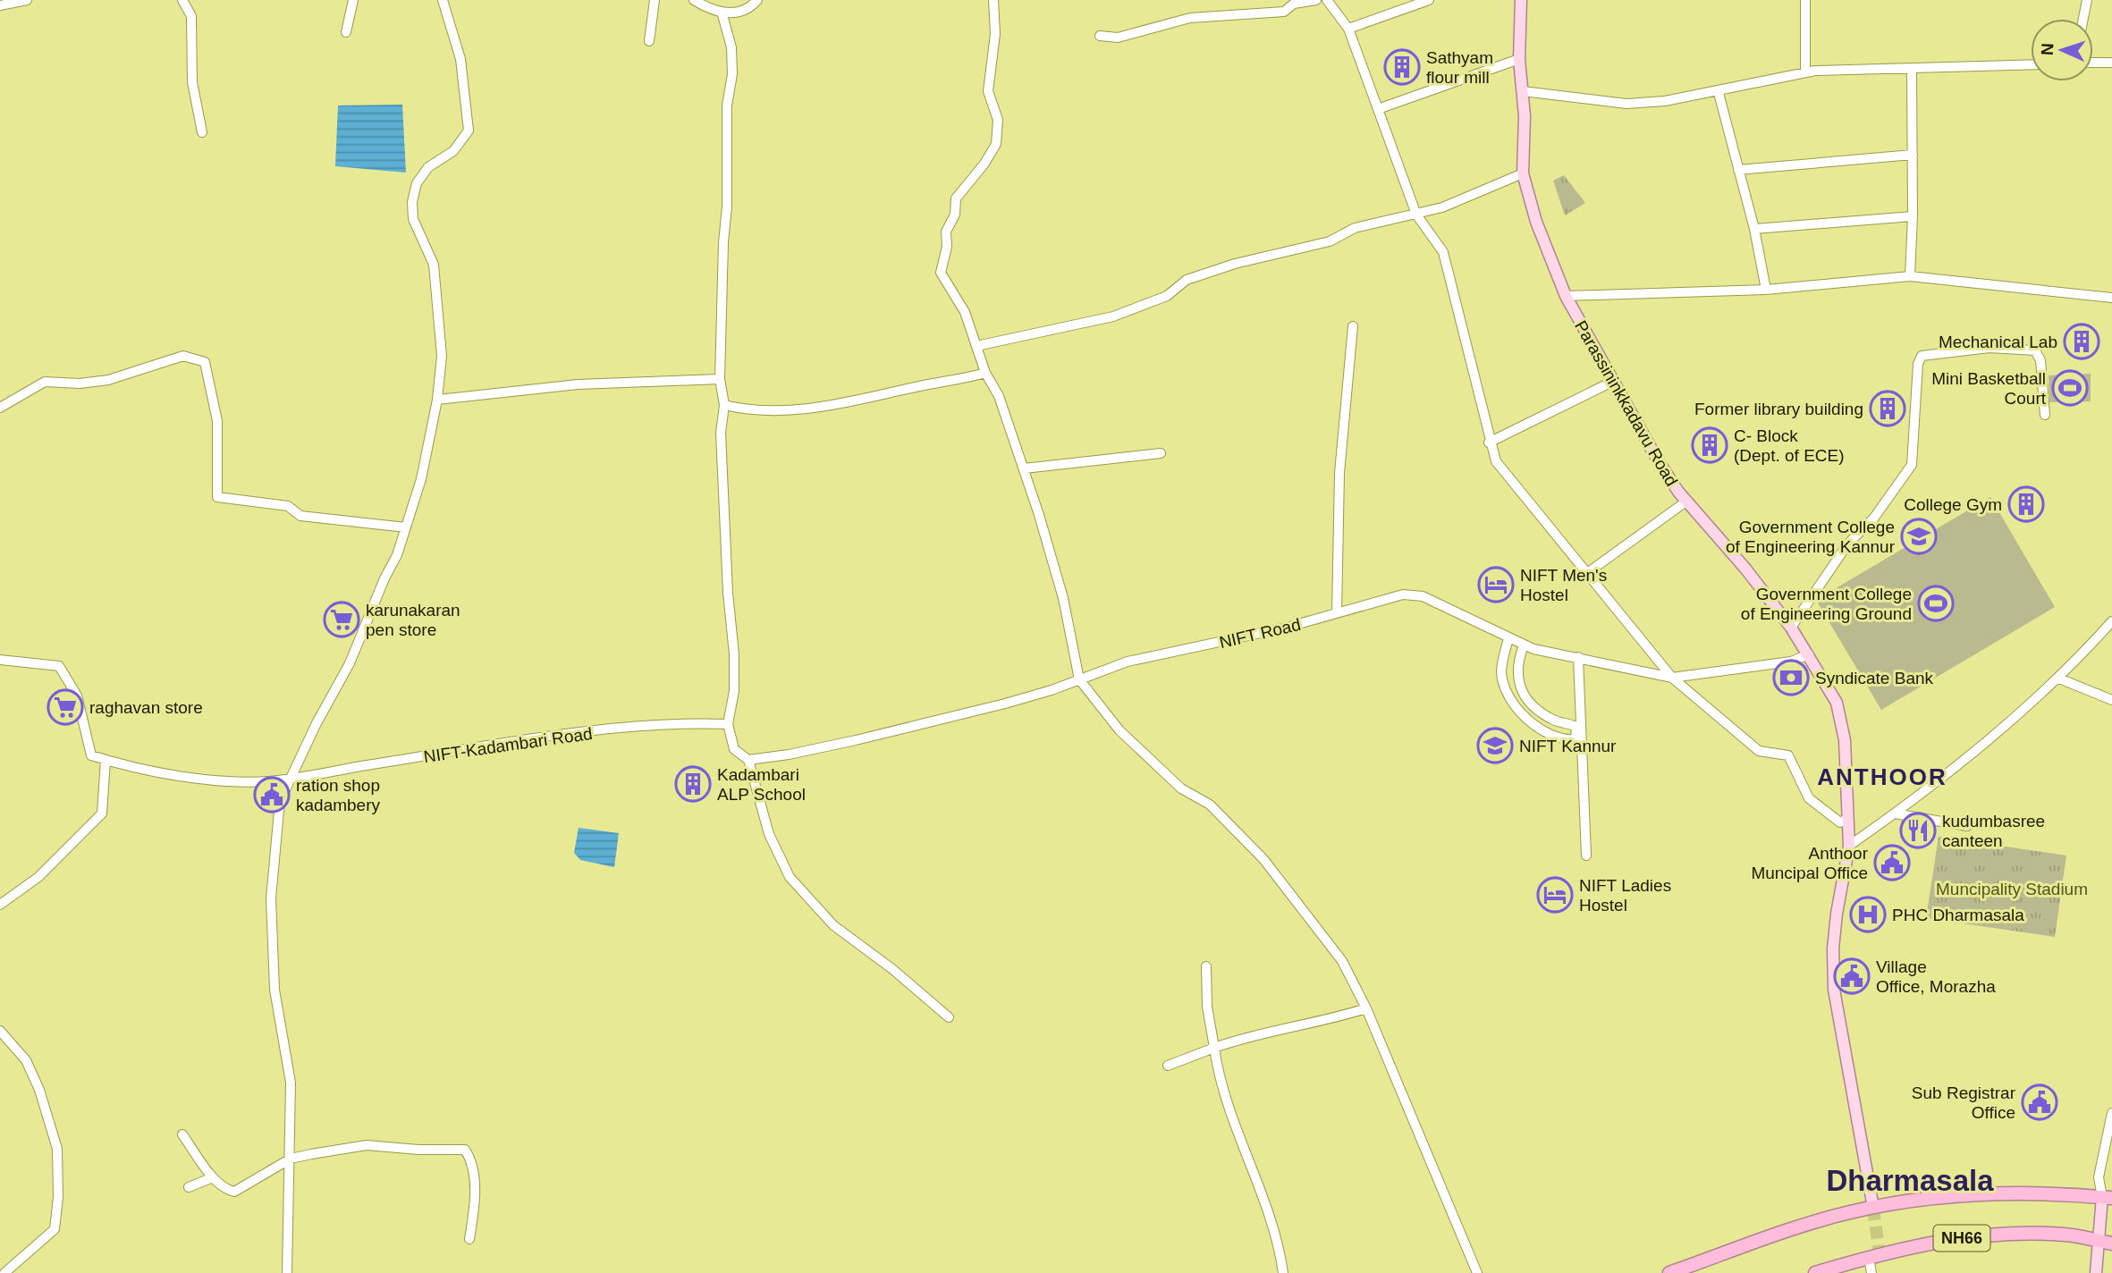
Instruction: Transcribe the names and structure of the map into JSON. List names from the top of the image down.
{
  "streets": {
    "highway": ["NH66"],
    "main road": ["Parassininkkadavu Road"],
    "street": ["NIFT Road", "NIFT-Kadambari Road"]
  },
  "crossings": [
    ["Parassininkkadavu Road", "NIFT Road"],
    ["Parassininkkadavu Road", "NH66"]
  ],
  "districts": ["ANTHOOR", "Dharmasala"],
  "parks": ["Muncipality Stadium"],
  "places": {
    "building": [
      "Sathyam flour mill",
      "Mechanical Lab",
      "Former library building",
      "C- Block (Dept. of ECE)",
      "College Gym",
      "Kadambari ALP School"
    ],
    "sports": ["Mini Basketball Court", "Government College of Engineering Ground"],
    "school or university": ["Government College of Engineering Kannur", "NIFT Kannur"],
    "hotel": ["NIFT Men's Hostel", "NIFT Ladies Hostel"],
    "supermarket": ["karunakaran pen store", "raghavan store"],
    "bank": ["Syndicate Bank"],
    "public building": [
      "ration shop kadambery",
      "Anthoor Muncipal Office",
      "Village Office, Morazha",
      "Sub Registrar Office"
    ],
    "restaurant": ["kudumbasree canteen"],
    "hospital": ["PHC Dharmasala"]
  },
  "north": "left"
}
